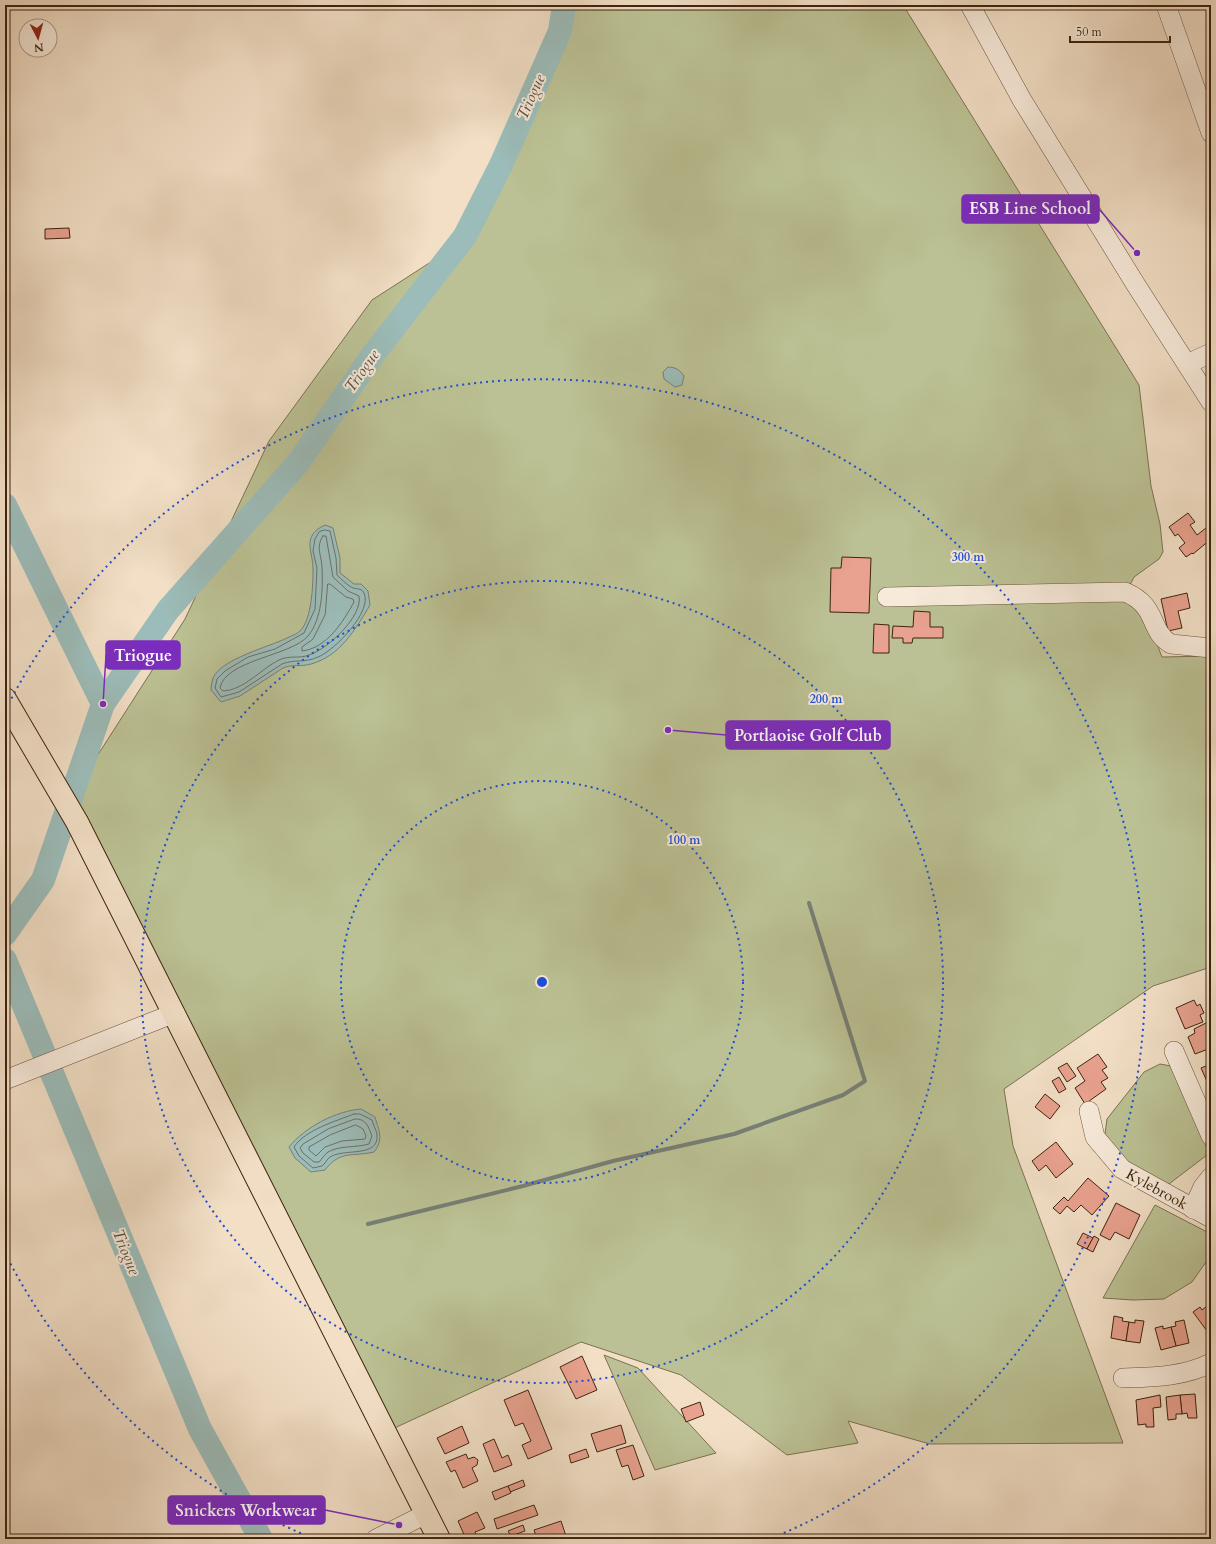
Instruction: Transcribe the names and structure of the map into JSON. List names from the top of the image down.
{
  "streets": {
    "street": ["Kylebrook"]
  },
  "water": ["Triogue"],
  "places": [
    "ESB Line School",
    "Triogue",
    "Portlaoise Golf Club",
    "Snickers Workwear"
  ],
  "scale_bar": "50 m",
  "north": "bottom",
  "rings": ["300 m", "200 m", "100 m"]
}
